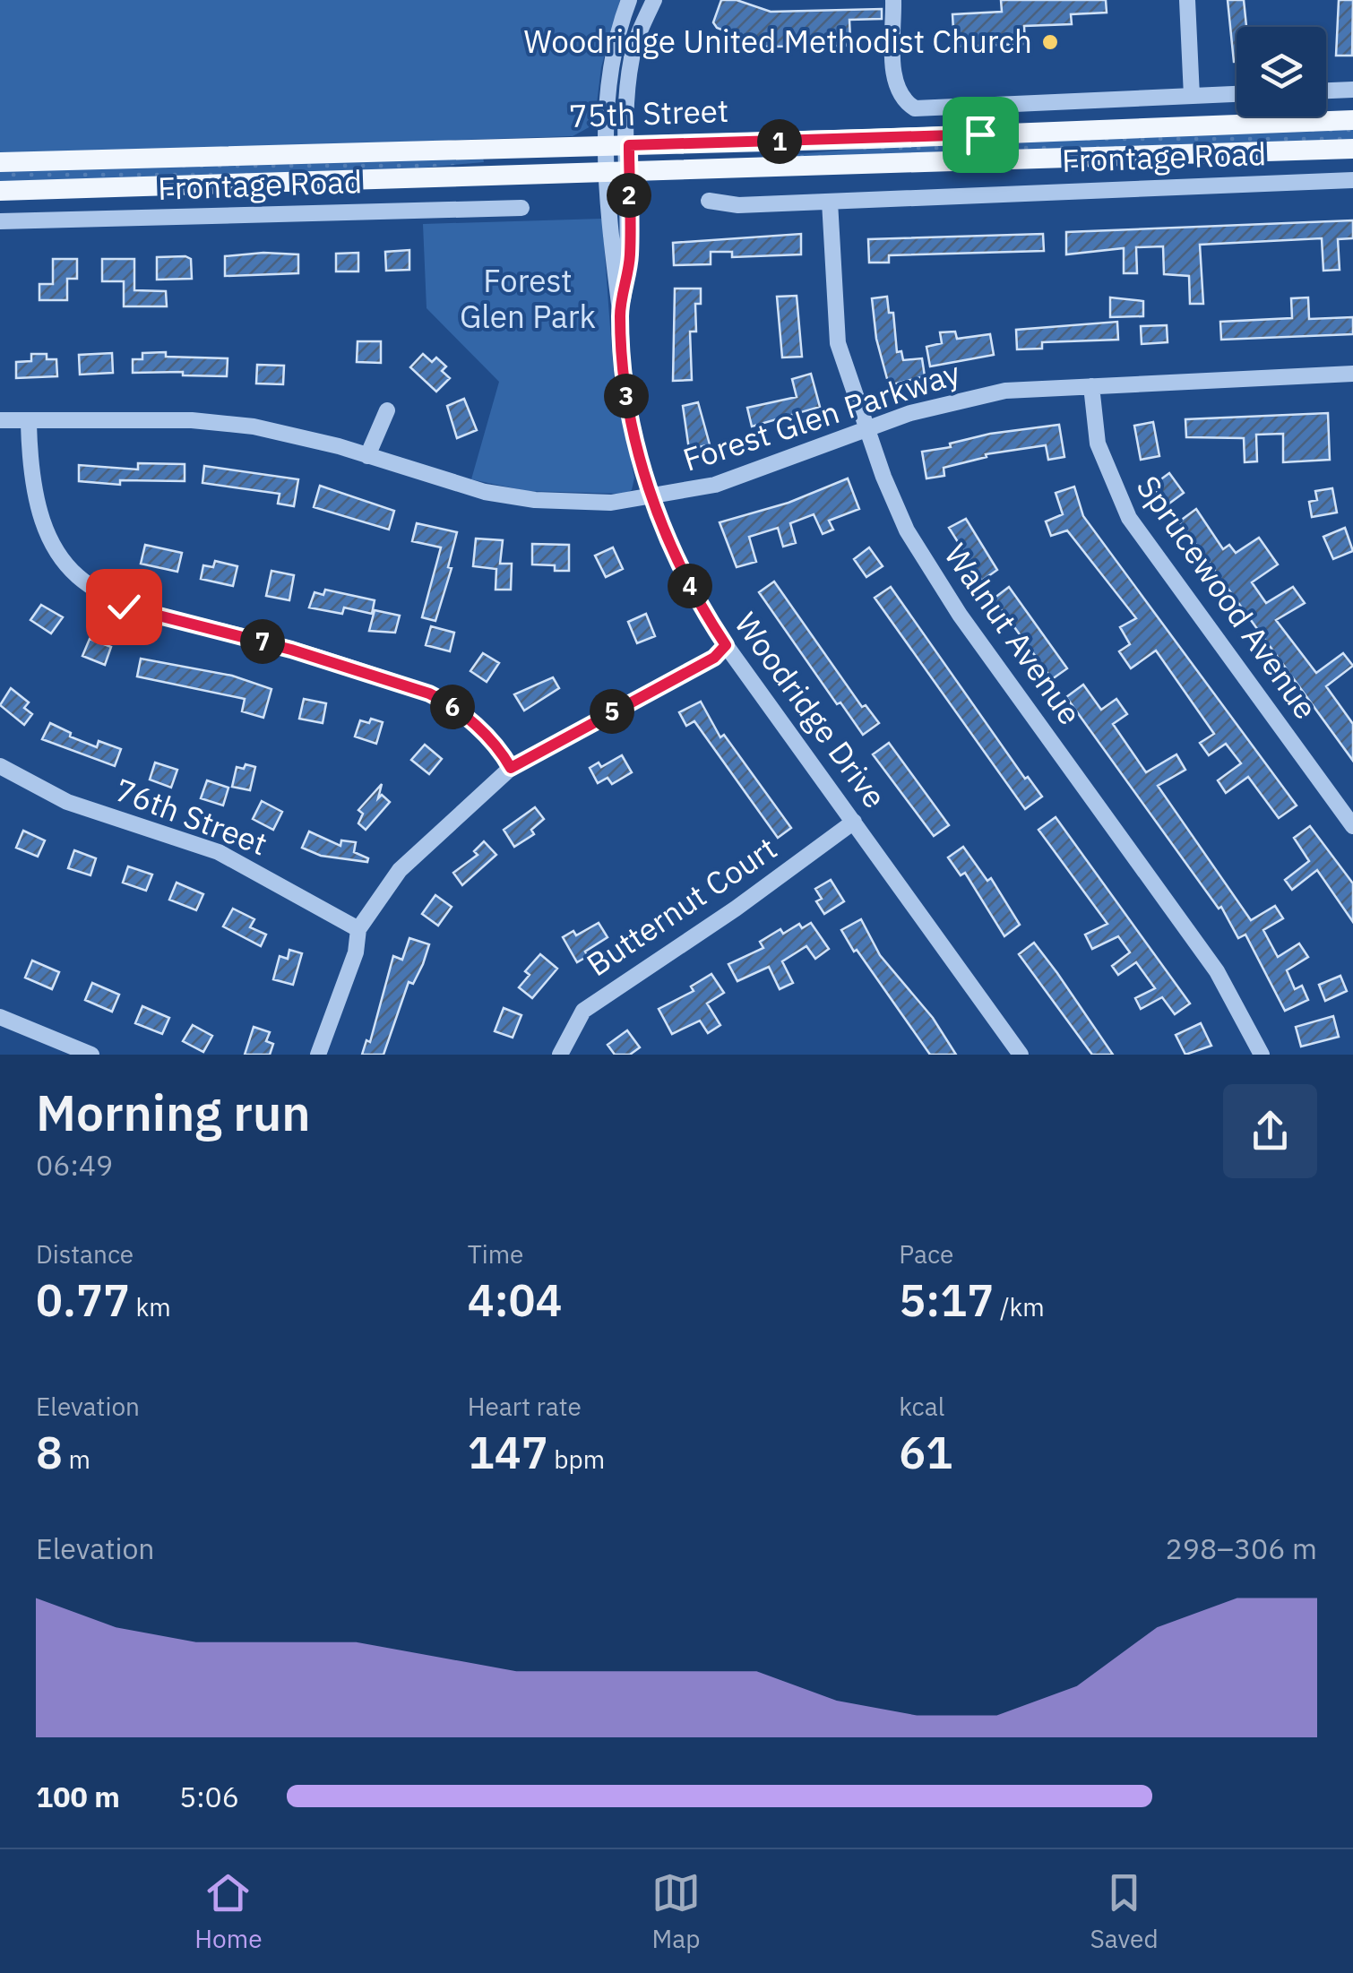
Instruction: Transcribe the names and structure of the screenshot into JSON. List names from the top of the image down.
{
  "streets": {
    "main road": ["75th Street"],
    "street": [
      "Frontage Road",
      "Forest Glen Parkway",
      "Sprucewood Avenue",
      "Walnut Avenue",
      "Woodridge Drive",
      "76th Street",
      "Butternut Court"
    ]
  },
  "crossings": [
    ["75th Street", "Woodridge Drive"],
    ["Frontage Road", "Walnut Avenue"],
    ["Forest Glen Parkway", "Sprucewood Avenue"],
    ["Forest Glen Parkway", "Walnut Avenue"],
    ["Forest Glen Parkway", "Woodridge Drive"],
    ["Woodridge Drive", "Butternut Court"]
  ],
  "parks": ["Forest Glen Park"],
  "places": ["Woodridge United Methodist Church"],
  "page": {
    "pins": [
      "1",
      "2",
      "3",
      "4",
      "7",
      "6",
      "5"
    ],
    "heading": ["Morning run", "06:49"],
    "stats": [
      ["Distance", "0.77 km"],
      ["Time", "4:04"],
      ["Pace", "5:17 /km"],
      ["Elevation", "8 m"],
      ["Heart rate", "147 bpm"],
      ["kcal", "61"]
    ],
    "chart": ["Elevation", "298–306 m"],
    "list": [
      {
        "name": "100 m",
        "note": "5:06"
      }
    ],
    "tabs": ["Home", "Map", "Saved"]
  }
}
